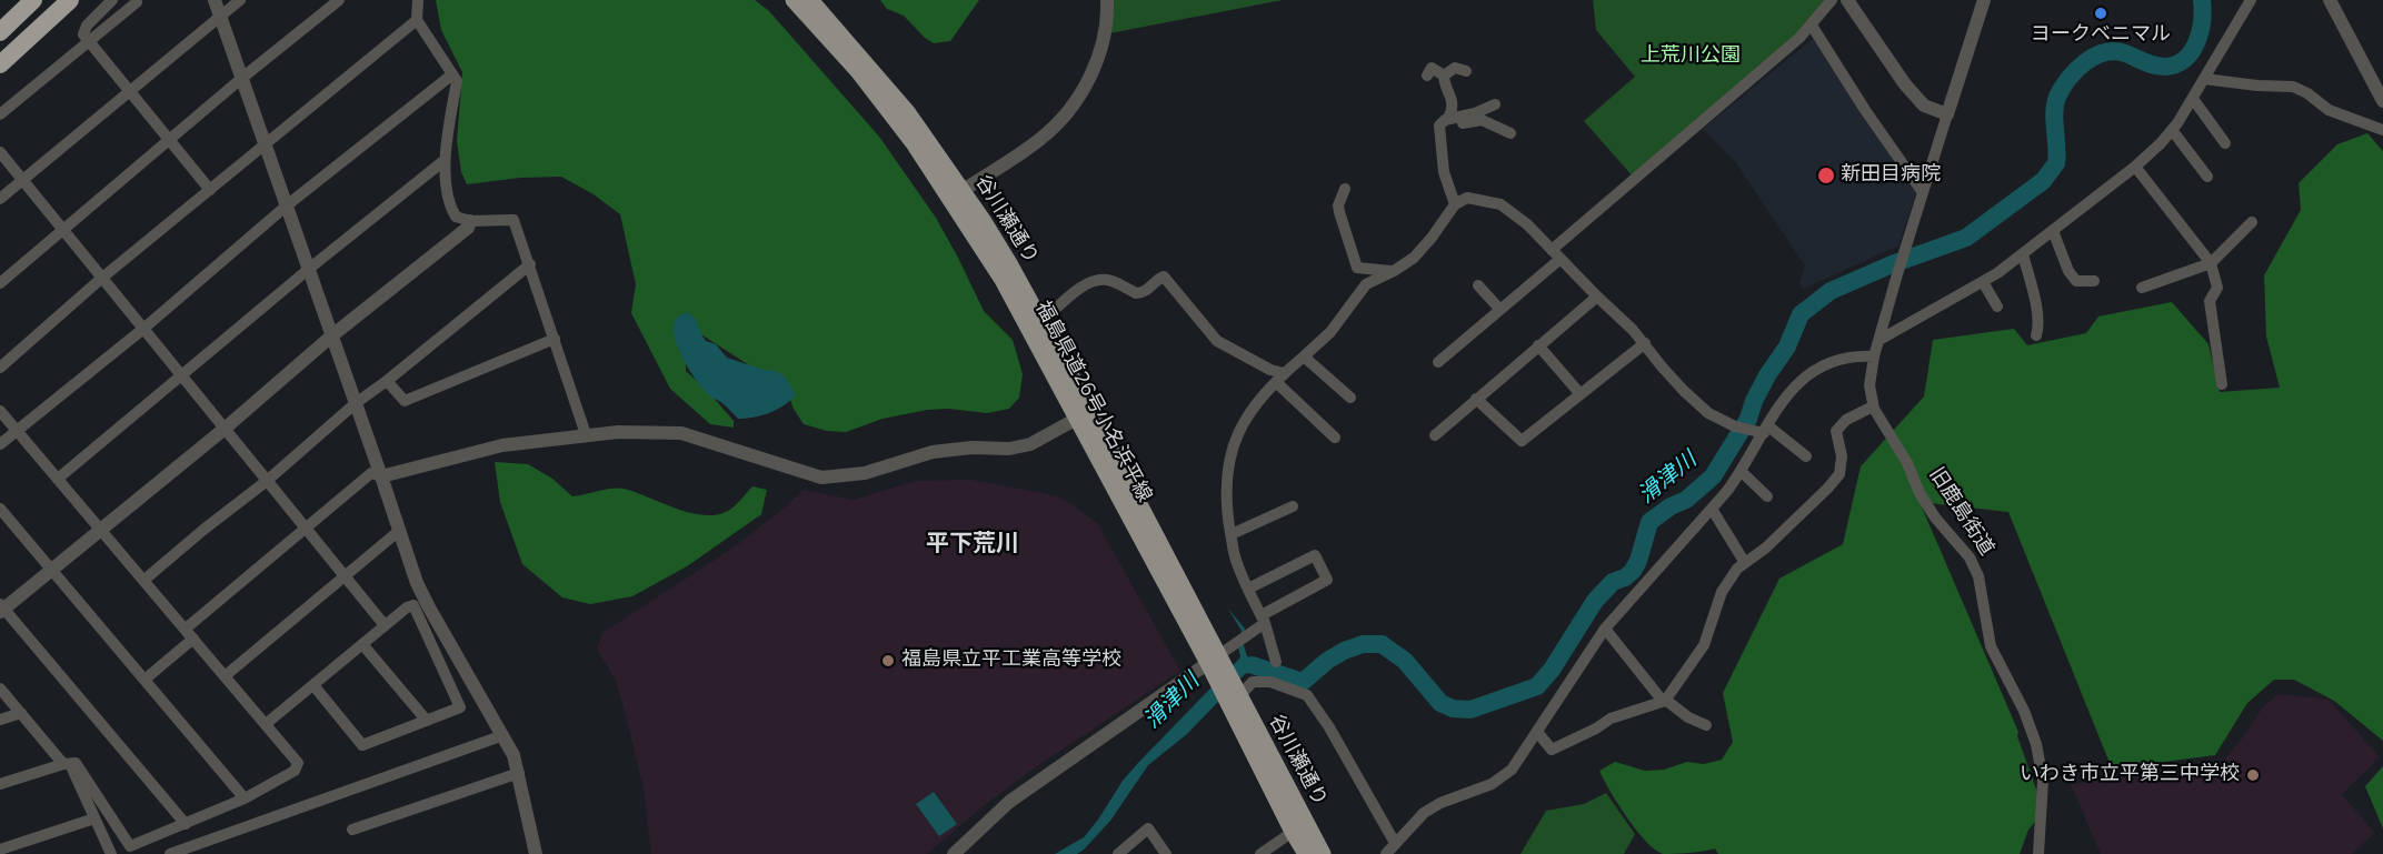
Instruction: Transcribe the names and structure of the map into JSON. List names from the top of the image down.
{
  "streets": {
    "main road": ["谷川瀬通り", "福島県道26号小名浜平線"],
    "street": ["旧鹿島街道"]
  },
  "crossings": [
    ["谷川瀬通り", "福島県道26号小名浜平線"]
  ],
  "districts": ["平下荒川"],
  "water": ["滑津川"],
  "parks": ["上荒川公園"],
  "places": [
    "ヨークベニマル",
    "新田目病院",
    "福島県立平工業高等学校",
    "いわき市立平第三中学校"
  ]
}
